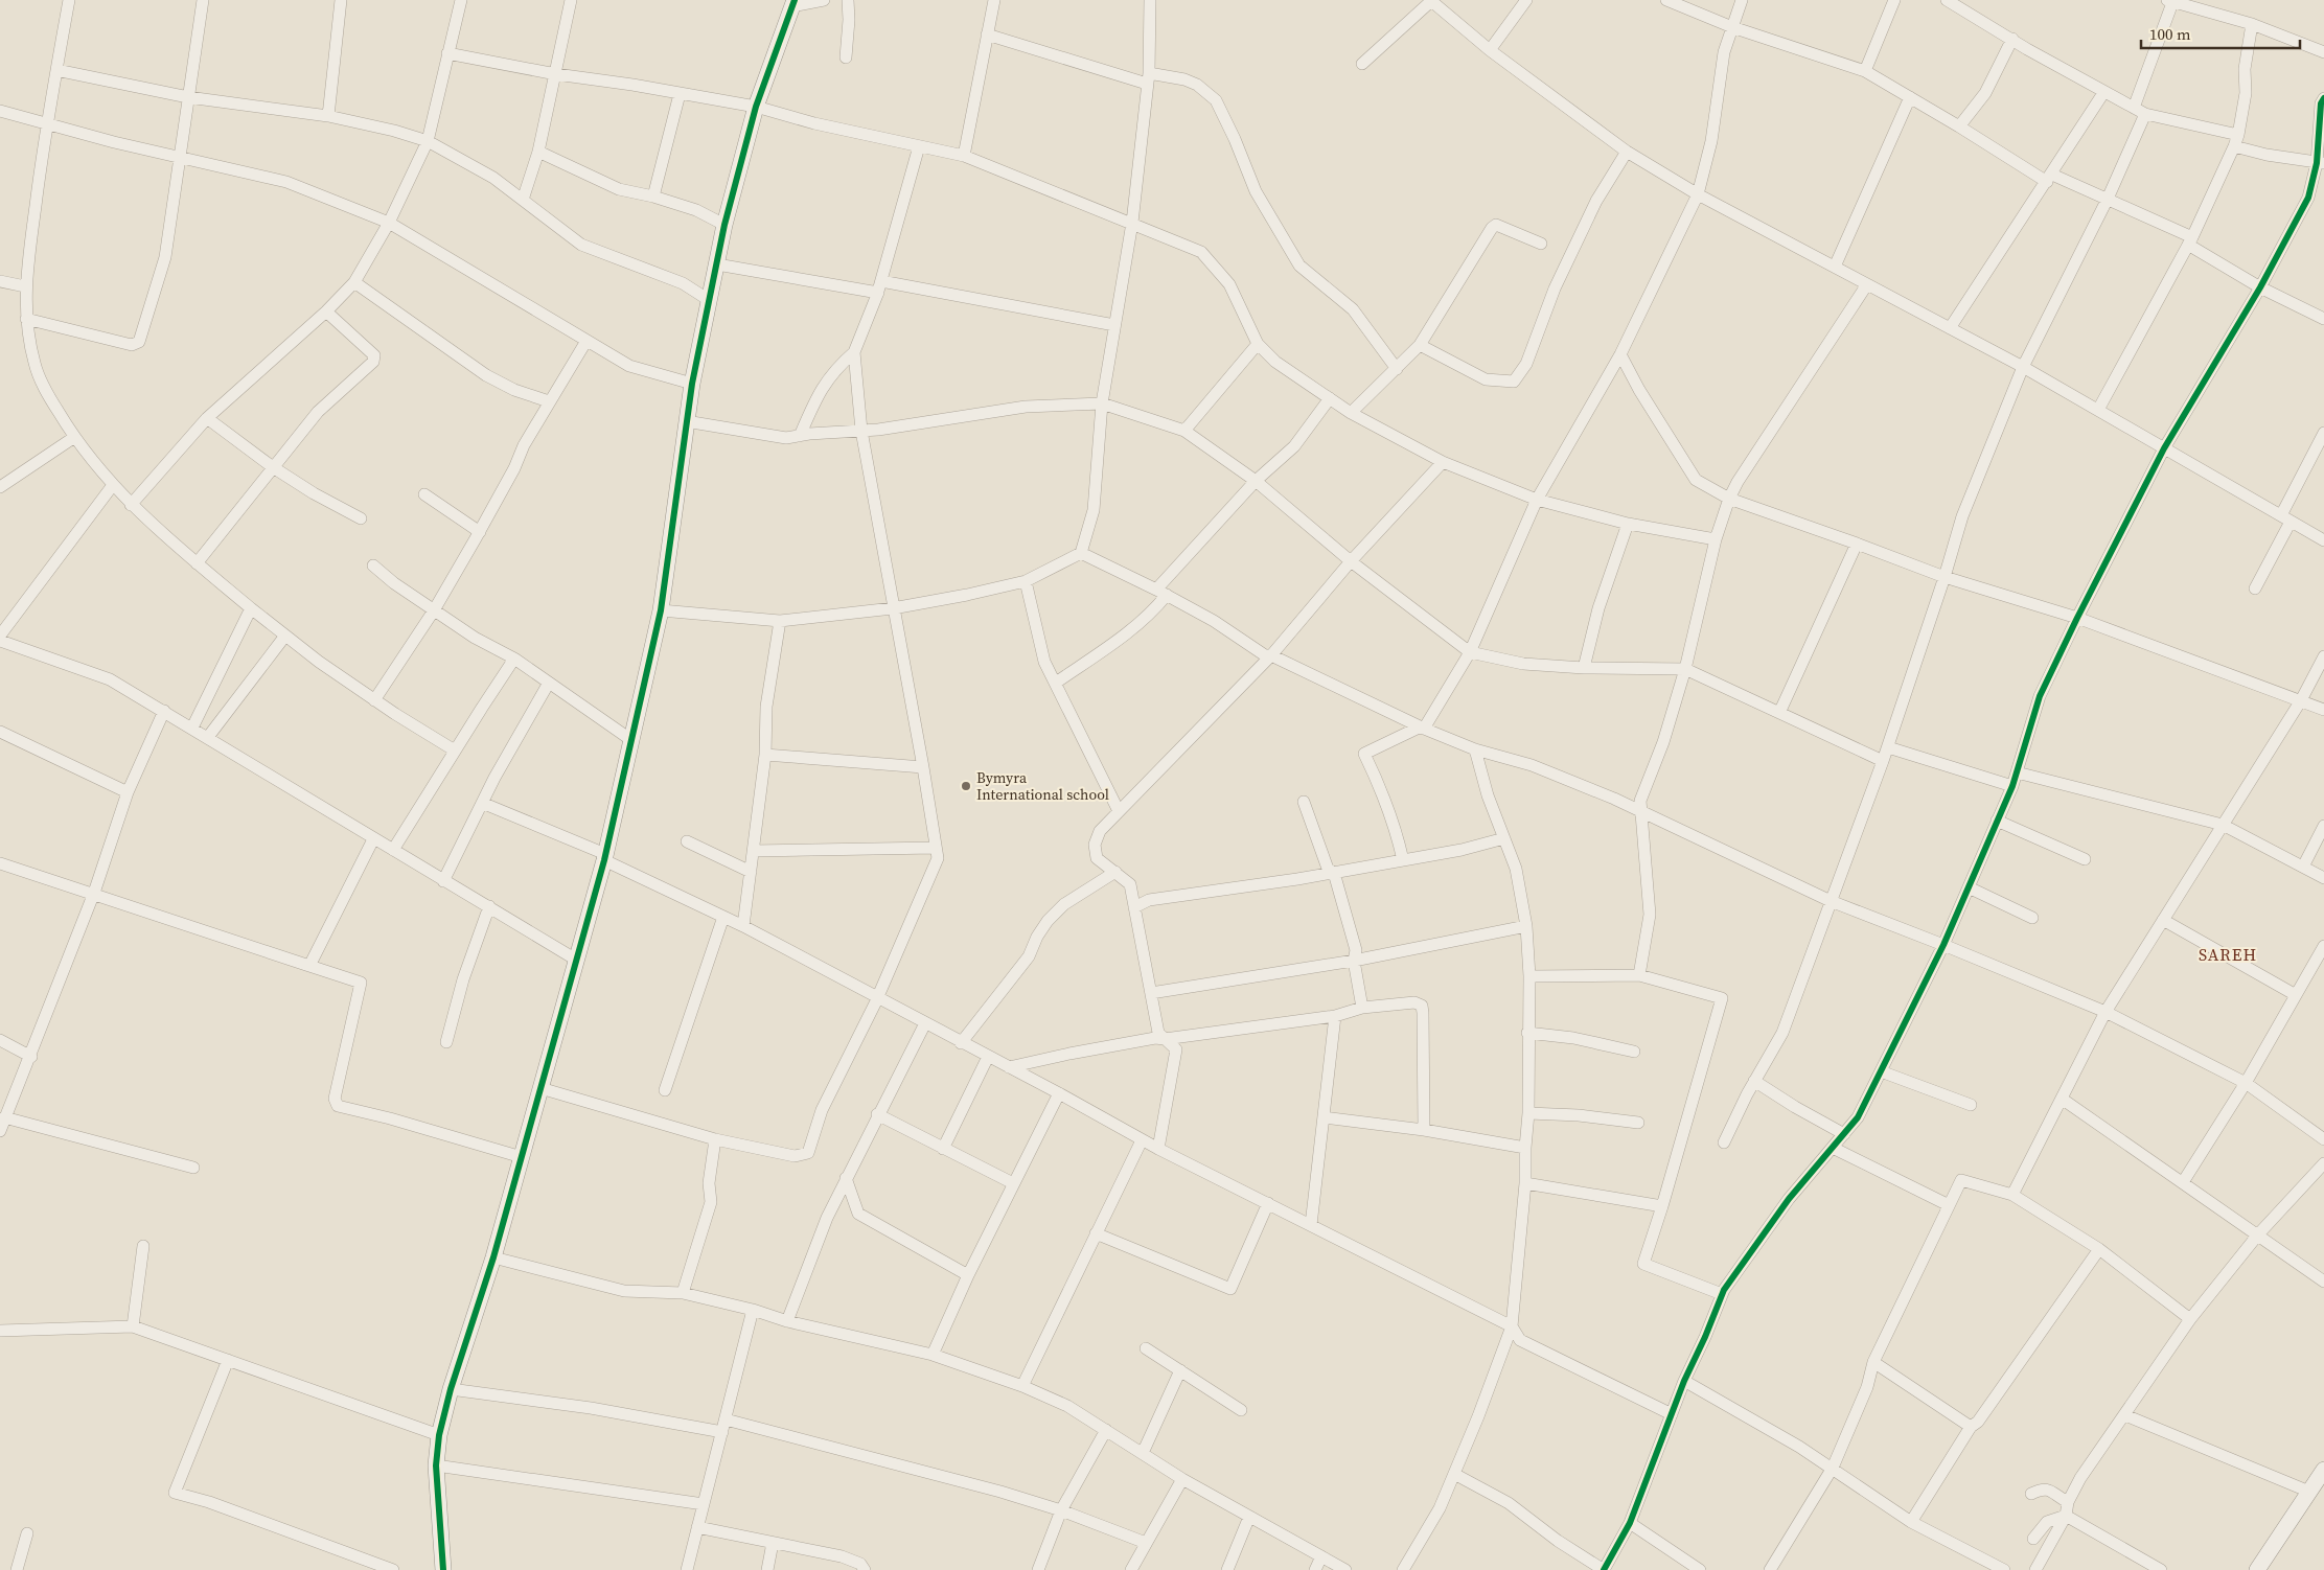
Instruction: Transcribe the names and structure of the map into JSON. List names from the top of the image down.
{
  "districts": ["SAREH"],
  "places": ["Bymyra International school"],
  "scale_bar": "100 m"
}
